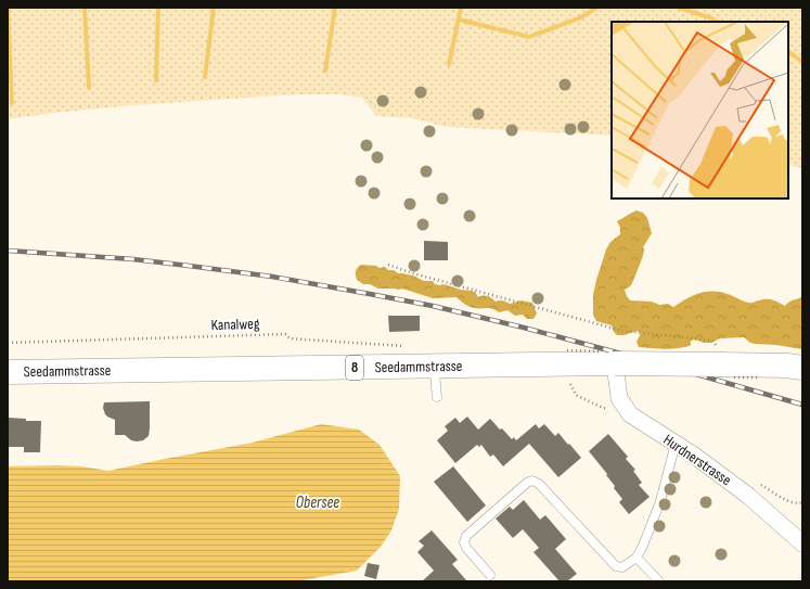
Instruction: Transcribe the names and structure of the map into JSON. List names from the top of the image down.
{
  "streets": {
    "main road": ["Seedammstrasse", "8"],
    "street": ["Hurdnerstrasse"],
    "path": ["Kanalweg"]
  },
  "crossings": [
    ["Seedammstrasse", "Hurdnerstrasse"]
  ],
  "water": ["Obersee"]
}
